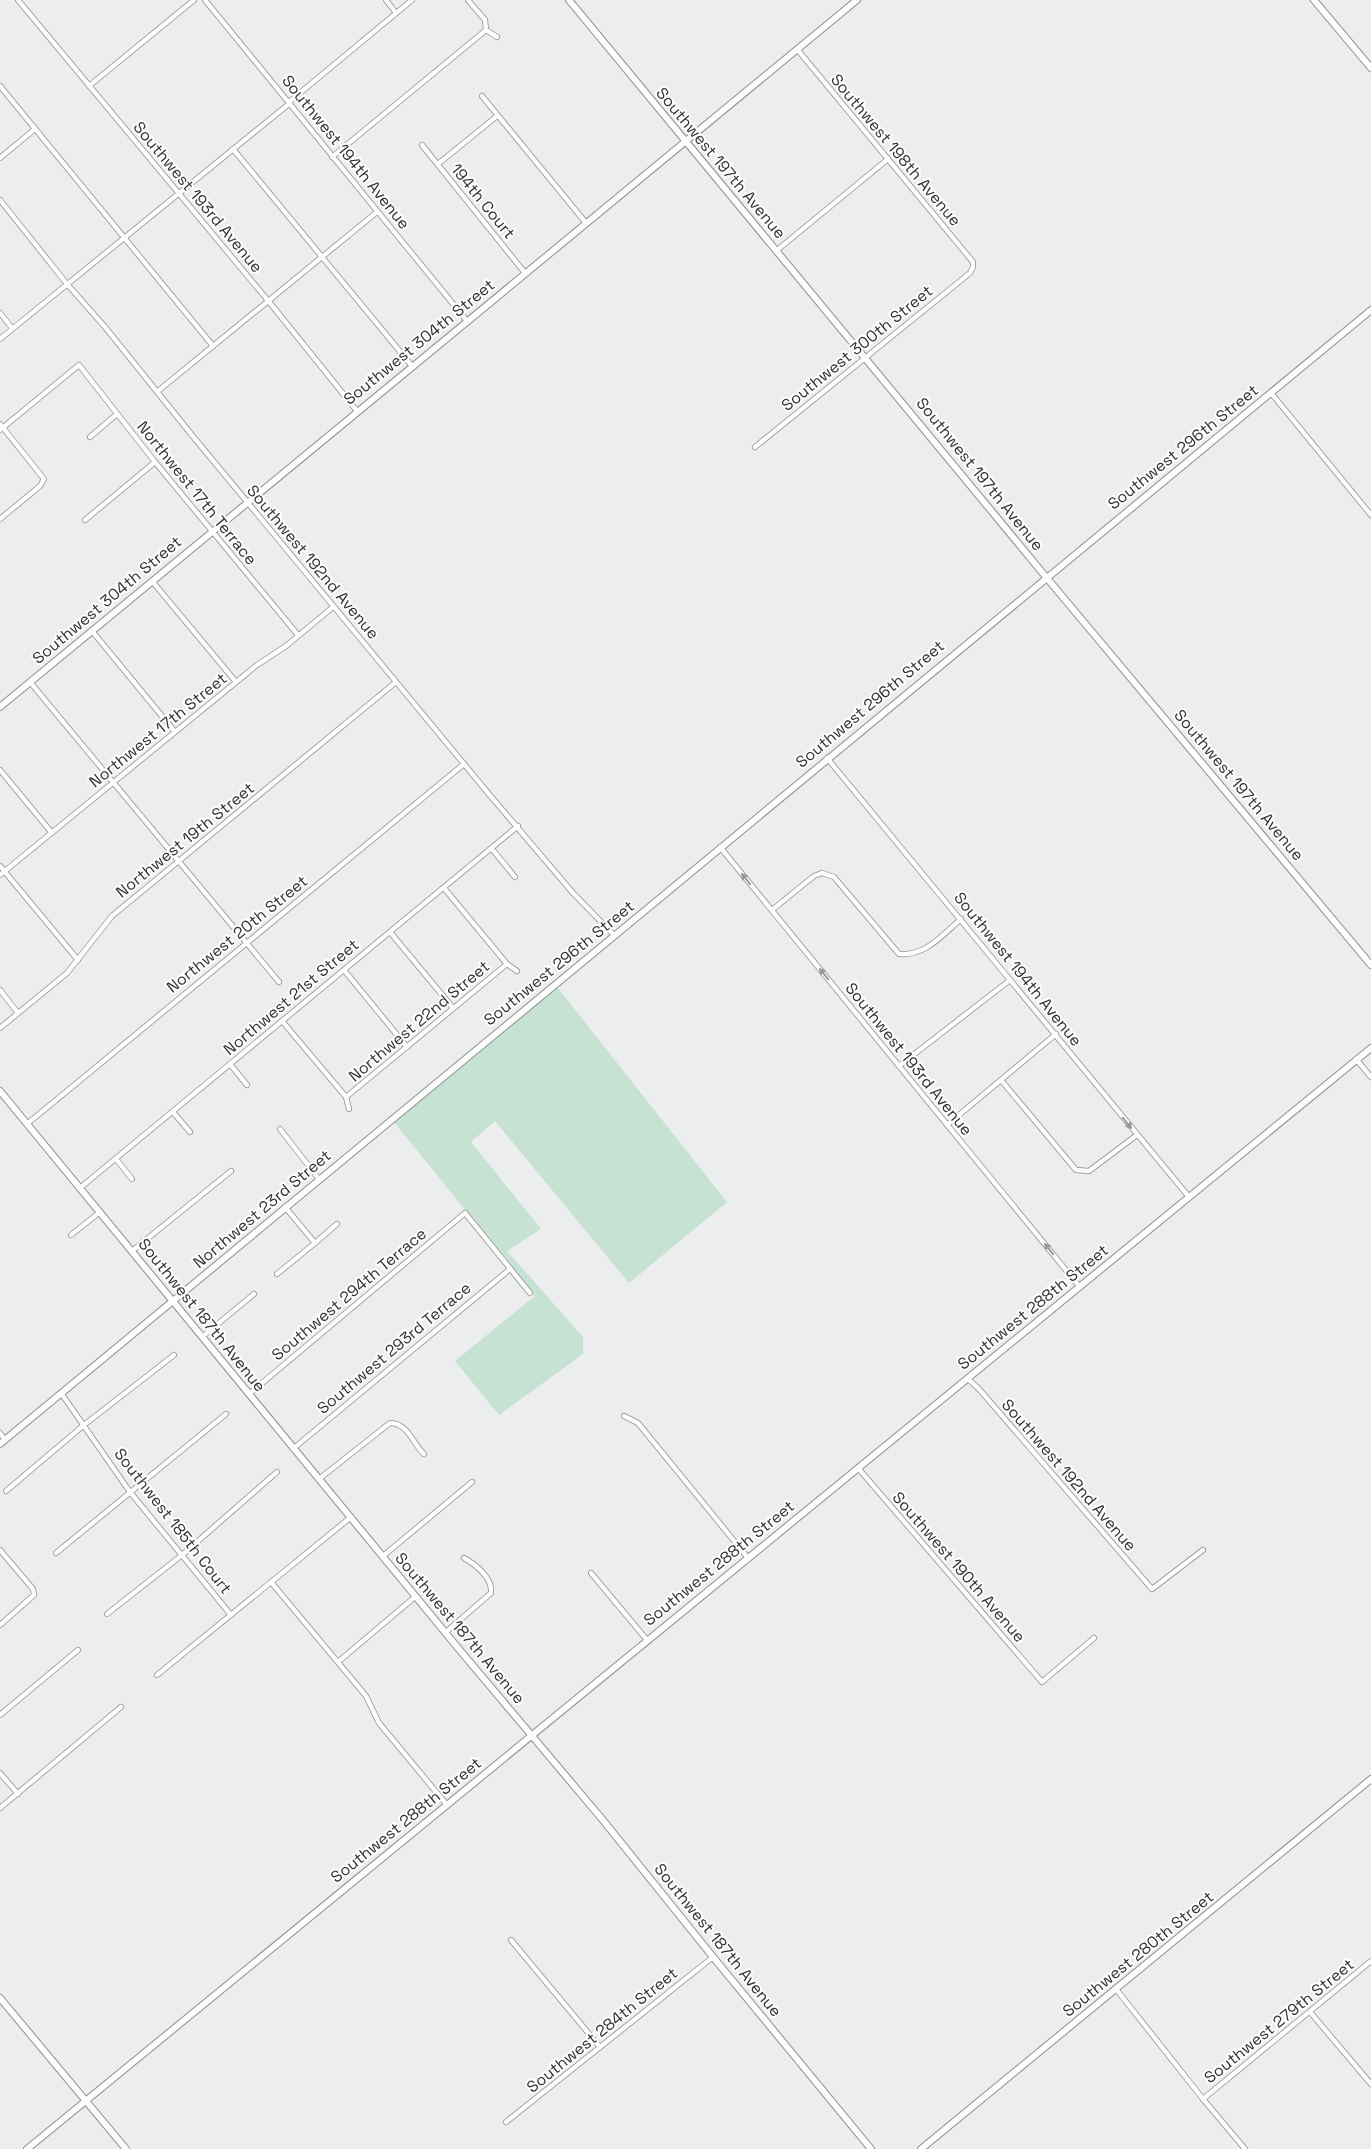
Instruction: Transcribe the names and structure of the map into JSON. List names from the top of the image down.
{
  "streets": {
    "street": [
      "Southwest 198th Avenue",
      "Southwest 194th Avenue",
      "Southwest 197th Avenue",
      "Southwest 193rd Avenue",
      "194th Court",
      "Southwest 304th Street",
      "Southwest 300th Street",
      "Southwest 296th Street",
      "Northwest 17th Terrace",
      "Southwest 192nd Avenue",
      "Northwest 17th Street",
      "Northwest 19th Street",
      "Northwest 20th Street",
      "Northwest 21st Street",
      "Northwest 22nd Street",
      "Northwest 23rd Street",
      "Southwest 294th Terrace",
      "Southwest 288th Street",
      "Southwest 187th Avenue",
      "Southwest 293rd Terrace",
      "Southwest 185th Court",
      "Southwest 190th Avenue",
      "Southwest 280th Street",
      "Southwest 279th Street",
      "Southwest 284th Street"
    ]
  },
  "crossings": [
    ["Southwest 198th Avenue", "Southwest 304th Street"],
    ["Southwest 198th Avenue", "Southwest 300th Street"],
    ["Southwest 194th Avenue", "Southwest 304th Street"],
    ["Southwest 194th Avenue", "Southwest 296th Street"],
    ["Southwest 194th Avenue", "Southwest 288th Street"],
    ["Southwest 197th Avenue", "Southwest 304th Street"],
    ["Southwest 197th Avenue", "Southwest 300th Street"],
    ["Southwest 197th Avenue", "Southwest 296th Street"],
    ["Southwest 193rd Avenue", "Southwest 304th Street"],
    ["Southwest 193rd Avenue", "Southwest 296th Street"],
    ["Southwest 193rd Avenue", "Southwest 288th Street"],
    ["194th Court", "Southwest 304th Street"],
    ["Southwest 304th Street", "Northwest 17th Terrace"],
    ["Southwest 304th Street", "Southwest 192nd Avenue"],
    ["Southwest 296th Street", "Southwest 192nd Avenue"],
    ["Southwest 296th Street", "Northwest 23rd Street"],
    ["Northwest 17th Terrace", "Northwest 17th Street"],
    ["Southwest 192nd Avenue", "Northwest 17th Street"],
    ["Southwest 192nd Avenue", "Northwest 19th Street"],
    ["Southwest 192nd Avenue", "Northwest 20th Street"],
    ["Southwest 192nd Avenue", "Northwest 21st Street"],
    ["Southwest 192nd Avenue", "Southwest 288th Street"],
    ["Northwest 20th Street", "Southwest 187th Avenue"],
    ["Northwest 21st Street", "Southwest 187th Avenue"],
    ["Northwest 23rd Street", "Southwest 187th Avenue"],
    ["Northwest 23rd Street", "Southwest 185th Court"],
    ["Southwest 294th Terrace", "Southwest 187th Avenue"],
    ["Southwest 294th Terrace", "Southwest 293rd Terrace"],
    ["Southwest 288th Street", "Southwest 187th Avenue"],
    ["Southwest 288th Street", "Southwest 190th Avenue"],
    ["Southwest 187th Avenue", "Southwest 293rd Terrace"],
    ["Southwest 187th Avenue", "Southwest 284th Street"]
  ],
  "one_way": ["Southwest 193rd Avenue"]
}
